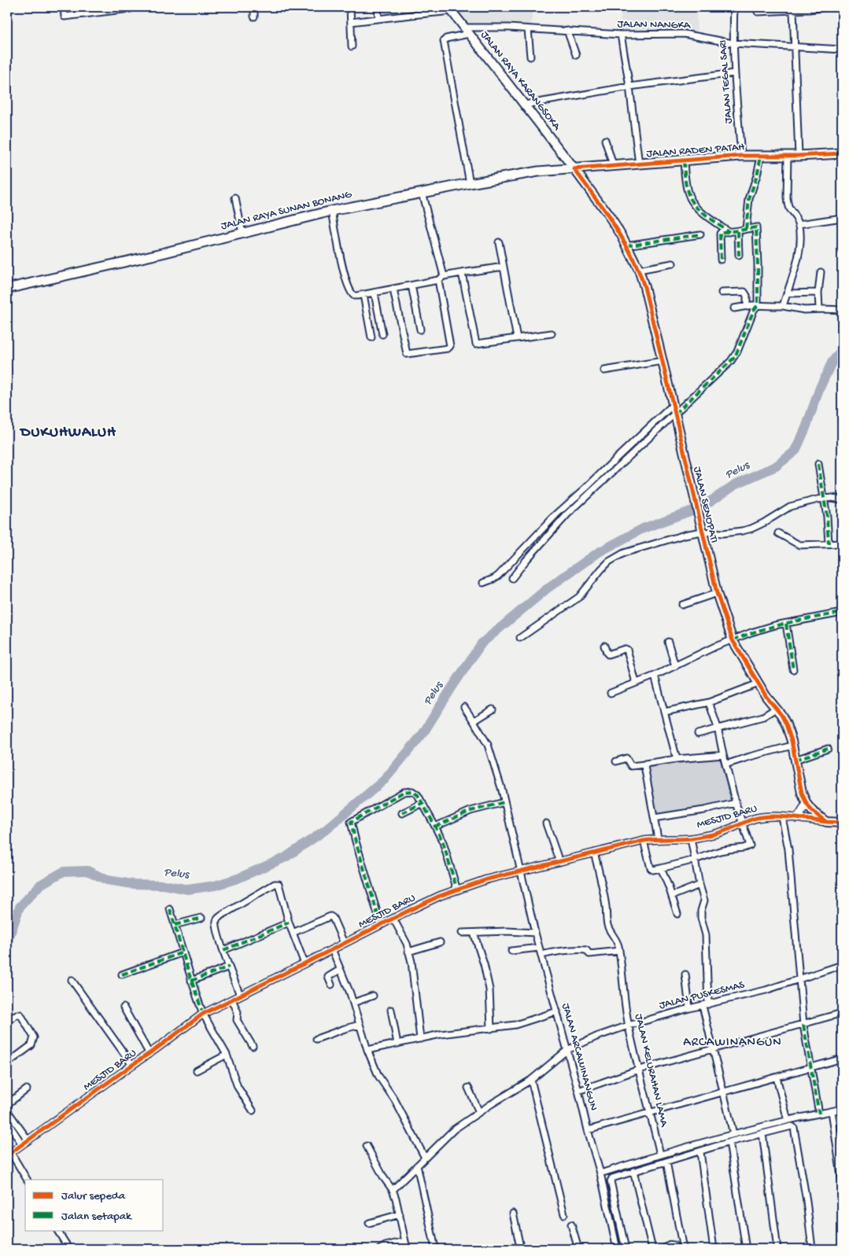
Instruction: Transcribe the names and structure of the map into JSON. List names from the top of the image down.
{
  "streets": {
    "main road": [
      "JALAN RAYA KARANGSOKA",
      "JALAN RADEN PATAH",
      "JALAN RAYA SUNAN BONANG",
      "JALAN SENOPATI"
    ],
    "street": [
      "JALAN NANGKA",
      "JALAN TEGAL SARI",
      "MESJID BARU",
      "JALAN PUSKESMAS",
      "JALAN ARCAWINANGUN",
      "JALAN KELURAHAN LAMA"
    ]
  },
  "crossings": [
    ["JALAN NANGKA", "JALAN RAYA KARANGSOKA"],
    ["JALAN NANGKA", "JALAN TEGAL SARI"],
    ["JALAN NANGKA", "JALAN RAYA SUNAN BONANG"],
    ["JALAN RAYA KARANGSOKA", "JALAN RADEN PATAH"],
    ["JALAN RAYA KARANGSOKA", "JALAN RAYA SUNAN BONANG"],
    ["JALAN RAYA KARANGSOKA", "JALAN SENOPATI"],
    ["JALAN TEGAL SARI", "JALAN RADEN PATAH"],
    ["JALAN RADEN PATAH", "JALAN RAYA SUNAN BONANG"],
    ["JALAN RADEN PATAH", "JALAN SENOPATI"],
    ["JALAN RAYA SUNAN BONANG", "JALAN SENOPATI"],
    ["JALAN SENOPATI", "MESJID BARU"],
    ["MESJID BARU", "JALAN ARCAWINANGUN"],
    ["MESJID BARU", "JALAN KELURAHAN LAMA"],
    ["JALAN PUSKESMAS", "JALAN ARCAWINANGUN"],
    ["JALAN PUSKESMAS", "JALAN KELURAHAN LAMA"]
  ],
  "districts": ["DUKUHWALUH", "ARCAWINANGUN"],
  "water": ["Pelus"],
  "legend": ["Jalur sepeda", "Jalan setapak"]
}
